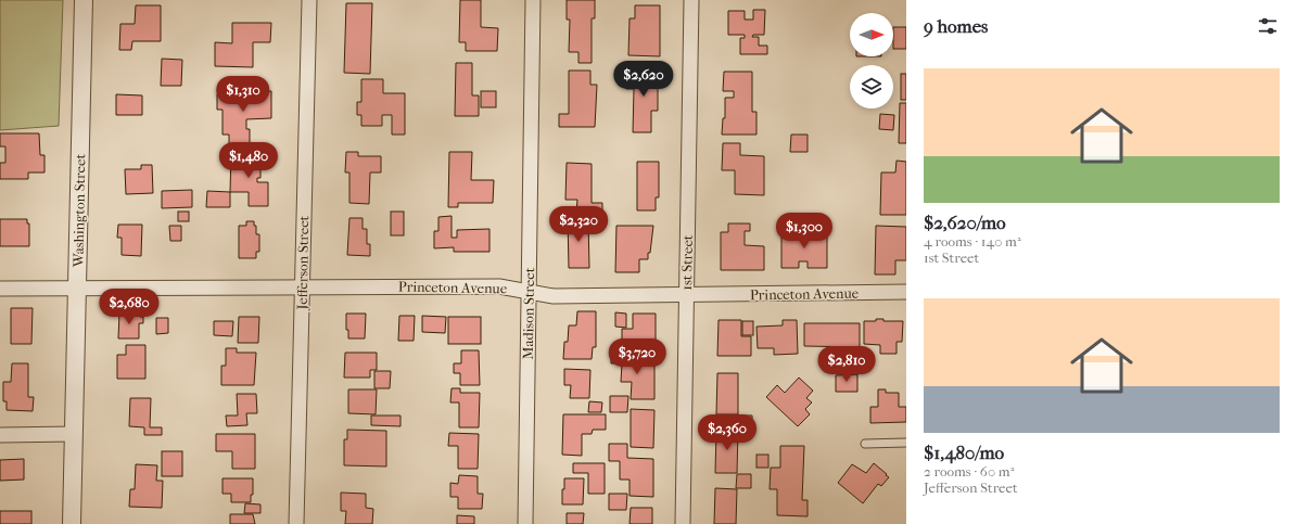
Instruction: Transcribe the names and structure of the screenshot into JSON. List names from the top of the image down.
{
  "streets": {
    "street": [
      "Washington Street",
      "Jefferson Street",
      "1st Street",
      "Princeton Avenue",
      "Madison Street"
    ]
  },
  "crossings": [
    ["Washington Street", "Princeton Avenue"],
    ["Jefferson Street", "Princeton Avenue"],
    ["1st Street", "Princeton Avenue"],
    ["Princeton Avenue", "Madison Street"]
  ],
  "north": "right",
  "page": {
    "heading": "9 homes",
    "list": [
      {
        "name": "$2,620/mo",
        "note": "4 rooms · 140 m² · 1st Street"
      },
      {
        "name": "$1,480/mo",
        "note": "2 rooms · 60 m² · Jefferson Street"
      }
    ],
    "price": [
      "$2,620",
      "$1,310",
      "$1,480",
      "$2,320",
      "$1,300",
      "$2,680",
      "$3,720",
      "$2,810",
      "$2,360"
    ]
  }
}
